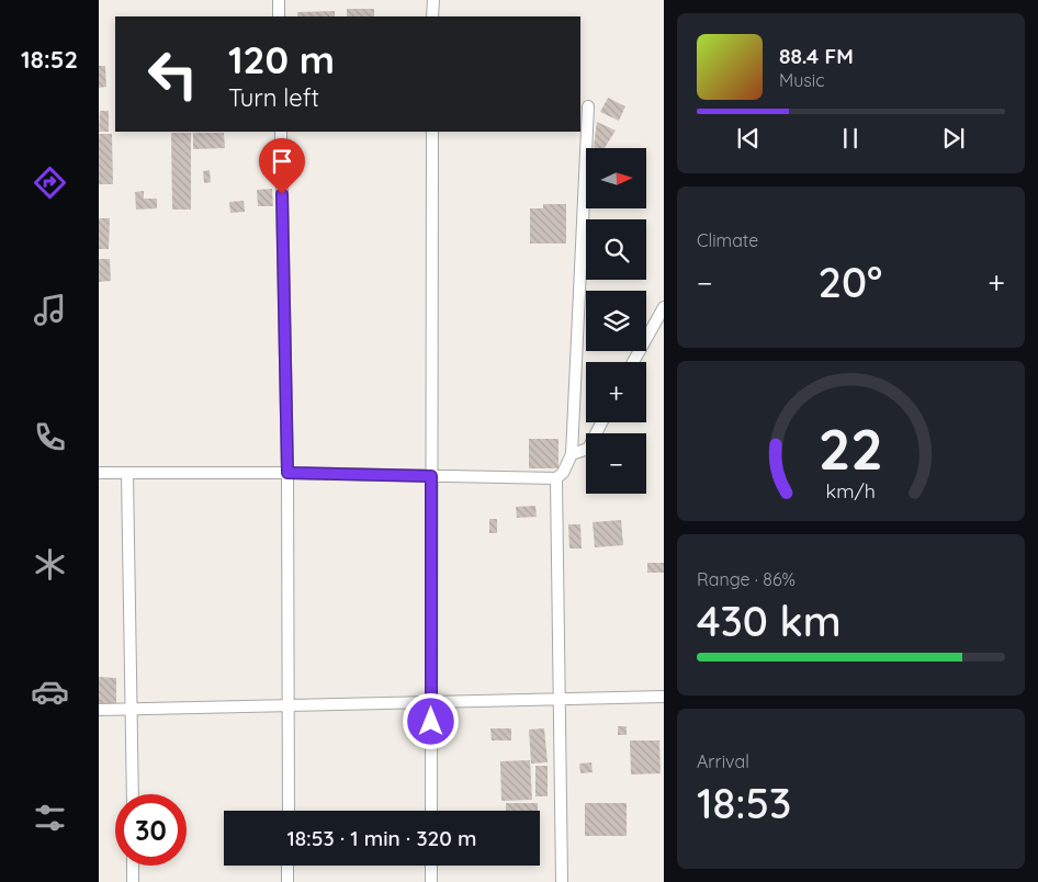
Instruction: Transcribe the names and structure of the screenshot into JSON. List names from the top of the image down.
{
  "north": "right",
  "page": {
    "tabs": "18:52",
    "turn": ["120 m", "Turn left"],
    "song": ["88.4 FM", "Music"],
    "map_buttons": ["+", "−"],
    "tile": [
      "Climate",
      ["Range · 86%", "430 km"],
      ["Arrival", "18:53"]
    ],
    "heat": ["−", "20°", "+"],
    "limit": "30",
    "trip": "18:53 · 1 min · 320 m",
    "gauge": ["22", "km/h"]
  }
}
